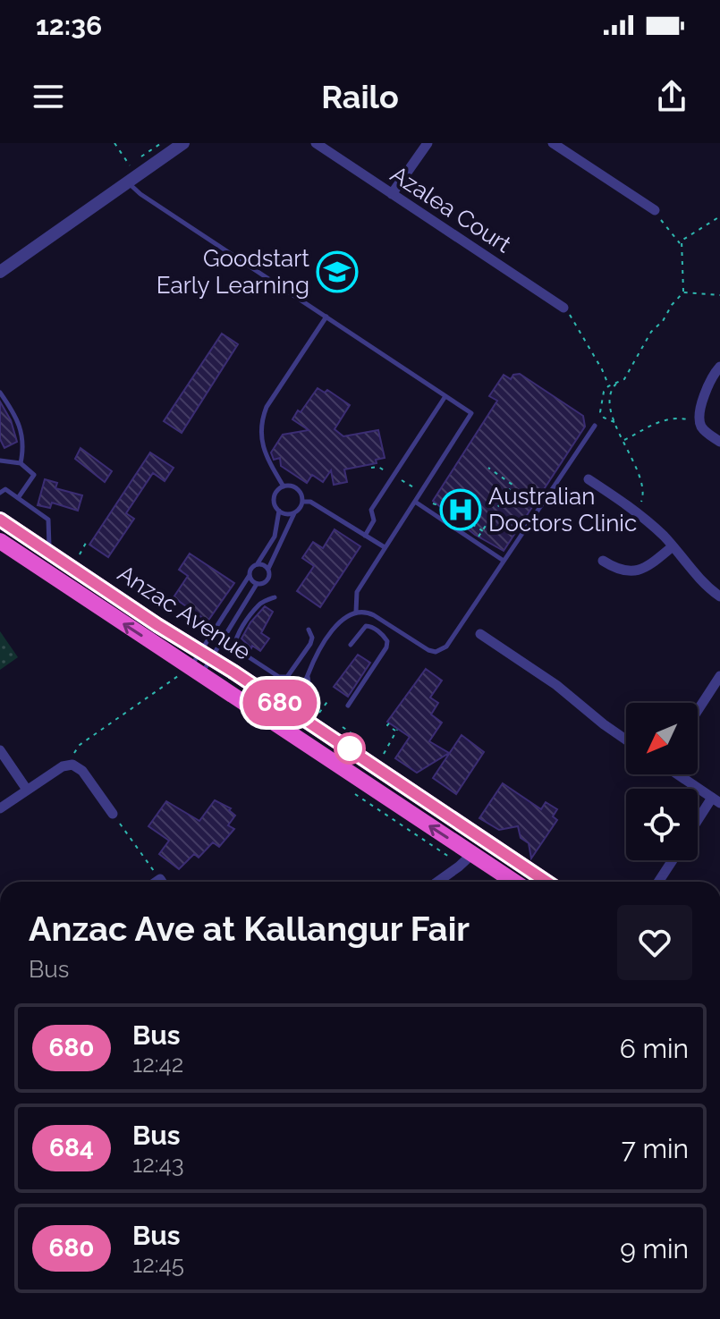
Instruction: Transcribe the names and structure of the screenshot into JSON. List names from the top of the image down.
{
  "streets": {
    "highway": ["Anzac Avenue"],
    "street": ["Azalea Court"]
  },
  "places": {
    "school or university": ["Goodstart Early Learning"],
    "hospital": ["Australian Doctors Clinic"]
  },
  "lines": ["bus line 680"],
  "north": "bottom left",
  "page": {
    "status": "12:36",
    "header": "Railo",
    "on_map": "680",
    "heading": ["Anzac Ave at Kallangur Fair", "Bus"],
    "list": [
      {
        "mark": "680",
        "name": "Bus",
        "note": "12:42",
        "value": "6 min"
      },
      {
        "mark": "684",
        "name": "Bus",
        "note": "12:43",
        "value": "7 min"
      },
      {
        "mark": "680",
        "name": "Bus",
        "note": "12:45",
        "value": "9 min"
      }
    ]
  }
}
